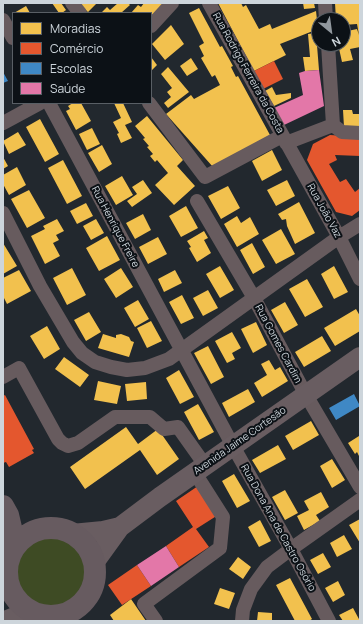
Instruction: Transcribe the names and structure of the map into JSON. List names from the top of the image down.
{
  "streets": {
    "main road": ["Avenida Jaime Cortesão"],
    "street": [
      "Rua Rodrigo Ferreira da Costa",
      "Rua João Vaz",
      "Rua Henrique Freire",
      "Rua Gomes Cardim",
      "Rua Dona Ana de Castro Osório"
    ]
  },
  "crossings": [
    ["Rua Rodrigo Ferreira da Costa", "Rua João Vaz"],
    ["Rua Henrique Freire", "Rua Dona Ana de Castro Osório"],
    ["Rua Gomes Cardim", "Avenida Jaime Cortesão"],
    ["Avenida Jaime Cortesão", "Rua Dona Ana de Castro Osório"]
  ],
  "legend": [
    "Moradias",
    "Comércio",
    "Escolas",
    "Saúde"
  ],
  "north": "bottom right"
}
